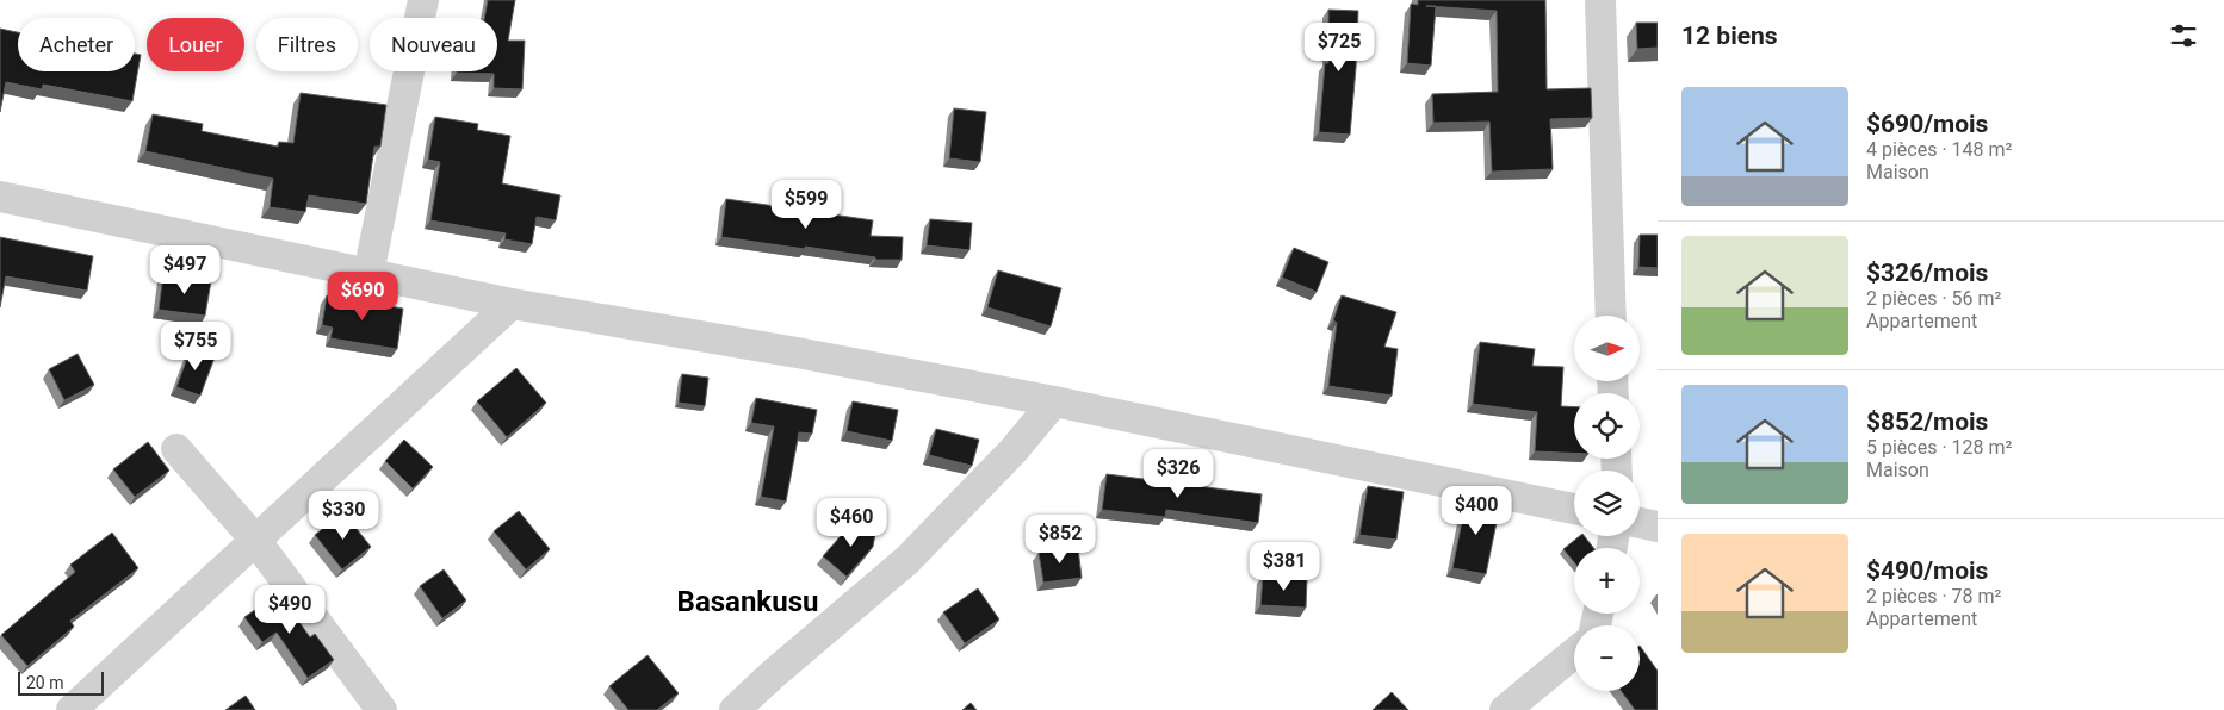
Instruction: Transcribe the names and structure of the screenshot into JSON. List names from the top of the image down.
{
  "districts": ["Basankusu"],
  "scale_bar": "20 m",
  "north": "right",
  "page": {
    "heading": "12 biens",
    "chip": [
      "Acheter",
      "Louer",
      "Filtres",
      "Nouveau"
    ],
    "price": [
      "$725",
      "$599",
      "$497",
      "$690",
      "$755",
      "$326",
      "$400",
      "$330",
      "$460",
      "$852",
      "$381",
      "$490"
    ],
    "list": [
      {
        "name": "$690/mois",
        "note": "4 pièces · 148 m² · Maison"
      },
      {
        "name": "$326/mois",
        "note": "2 pièces · 56 m² · Appartement"
      },
      {
        "name": "$852/mois",
        "note": "5 pièces · 128 m² · Maison"
      },
      {
        "name": "$490/mois",
        "note": "2 pièces · 78 m² · Appartement"
      }
    ],
    "map_buttons": ["+", "−"],
    "scale": "20 m"
  }
}
